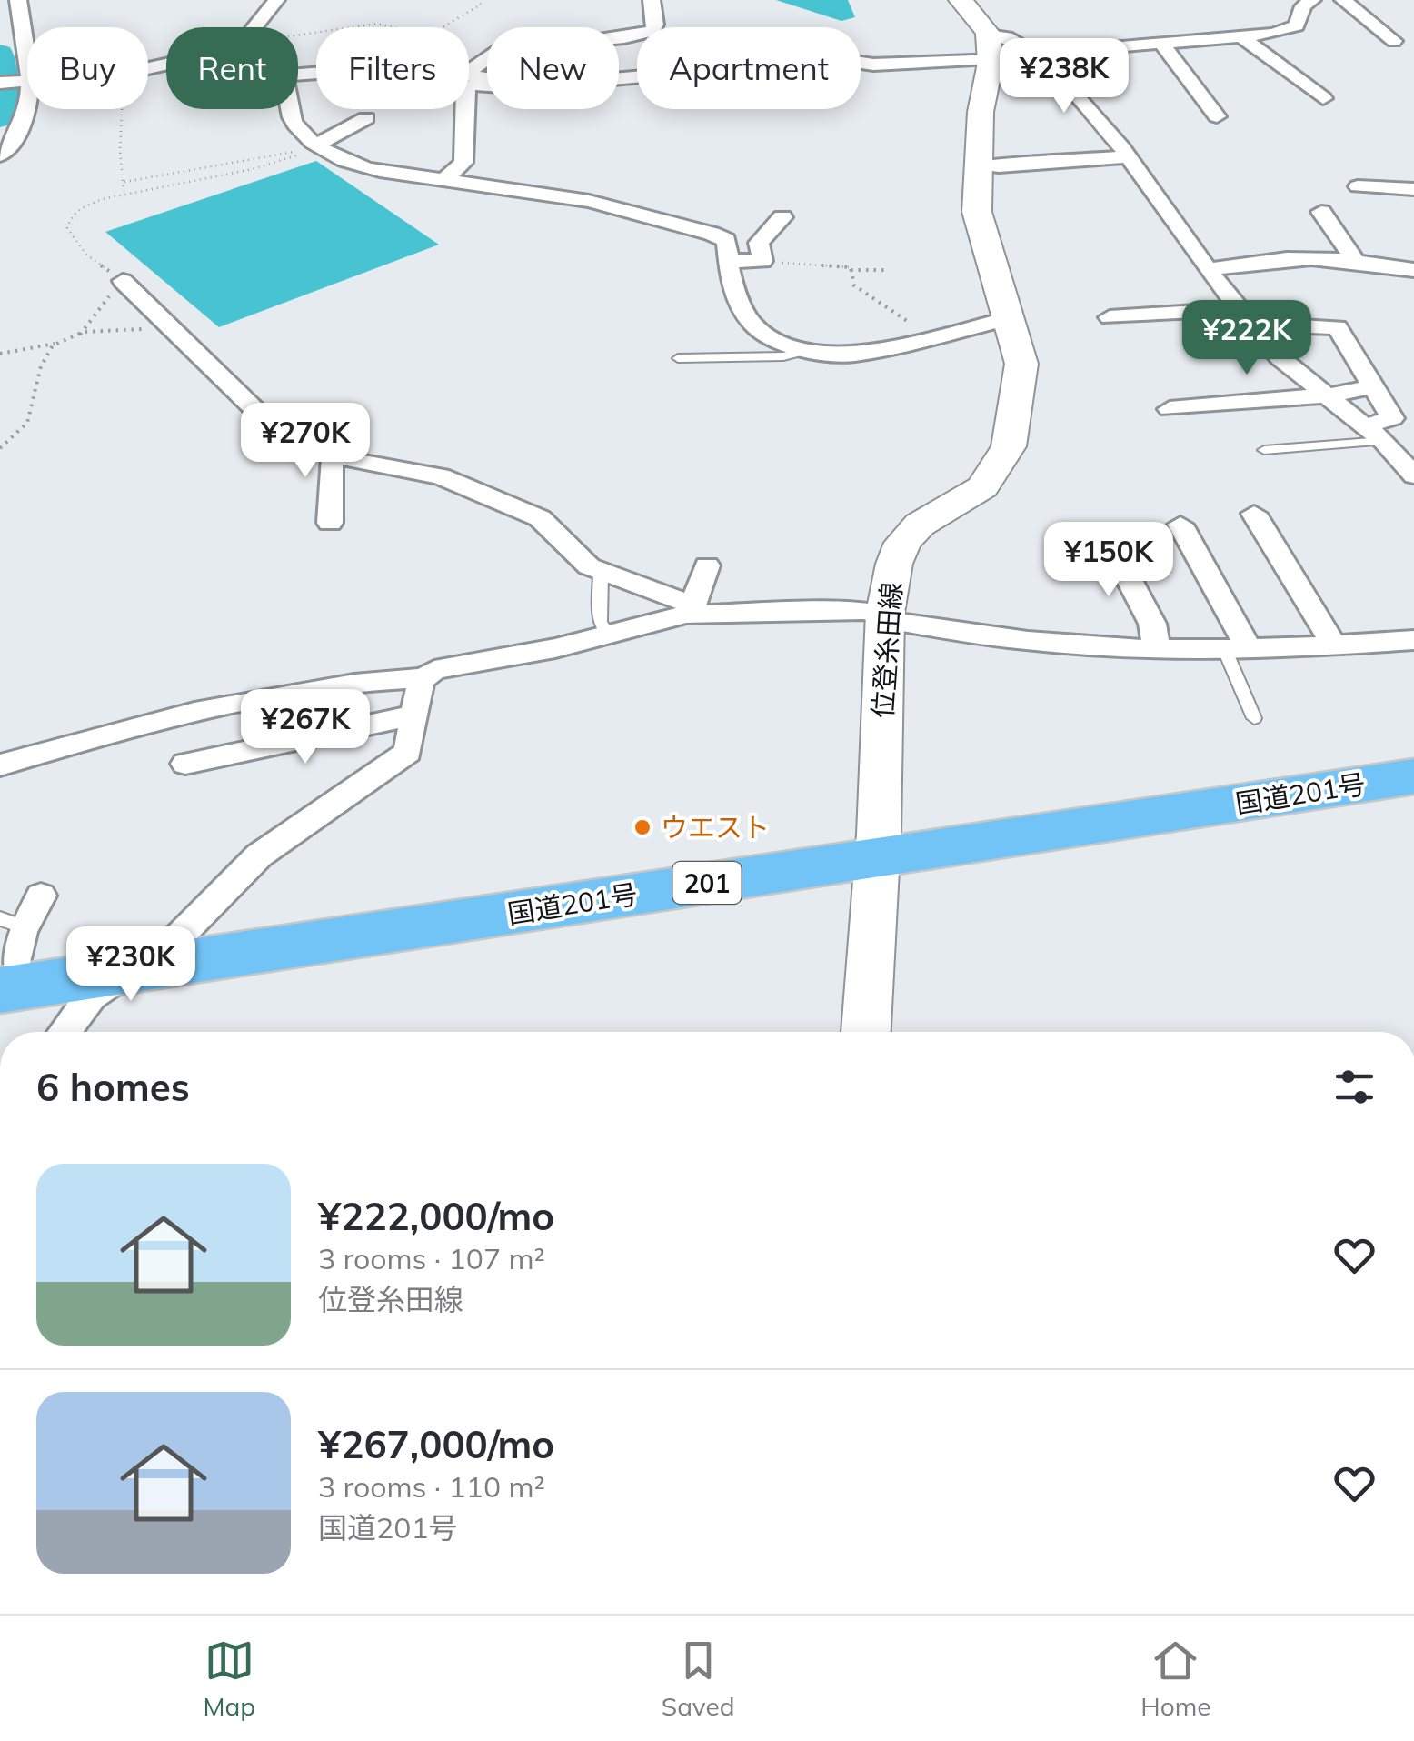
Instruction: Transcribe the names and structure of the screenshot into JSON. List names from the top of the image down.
{
  "streets": {
    "highway": ["国道201号", "201"],
    "main road": ["位登糸田線"]
  },
  "crossings": [
    ["位登糸田線", "国道201号"]
  ],
  "places": ["ウエスト"],
  "page": {
    "chip": [
      "Buy",
      "Rent",
      "Filters",
      "New",
      "Apartment"
    ],
    "price": [
      "¥238K",
      "¥222K",
      "¥270K",
      "¥150K",
      "¥267K",
      "¥230K"
    ],
    "heading": "6 homes",
    "list": [
      {
        "name": "¥222,000/mo",
        "note": "3 rooms · 107 m² · 位登糸田線"
      },
      {
        "name": "¥267,000/mo",
        "note": "3 rooms · 110 m² · 国道201号"
      }
    ],
    "tabs": ["Map", "Saved", "Home"]
  }
}
